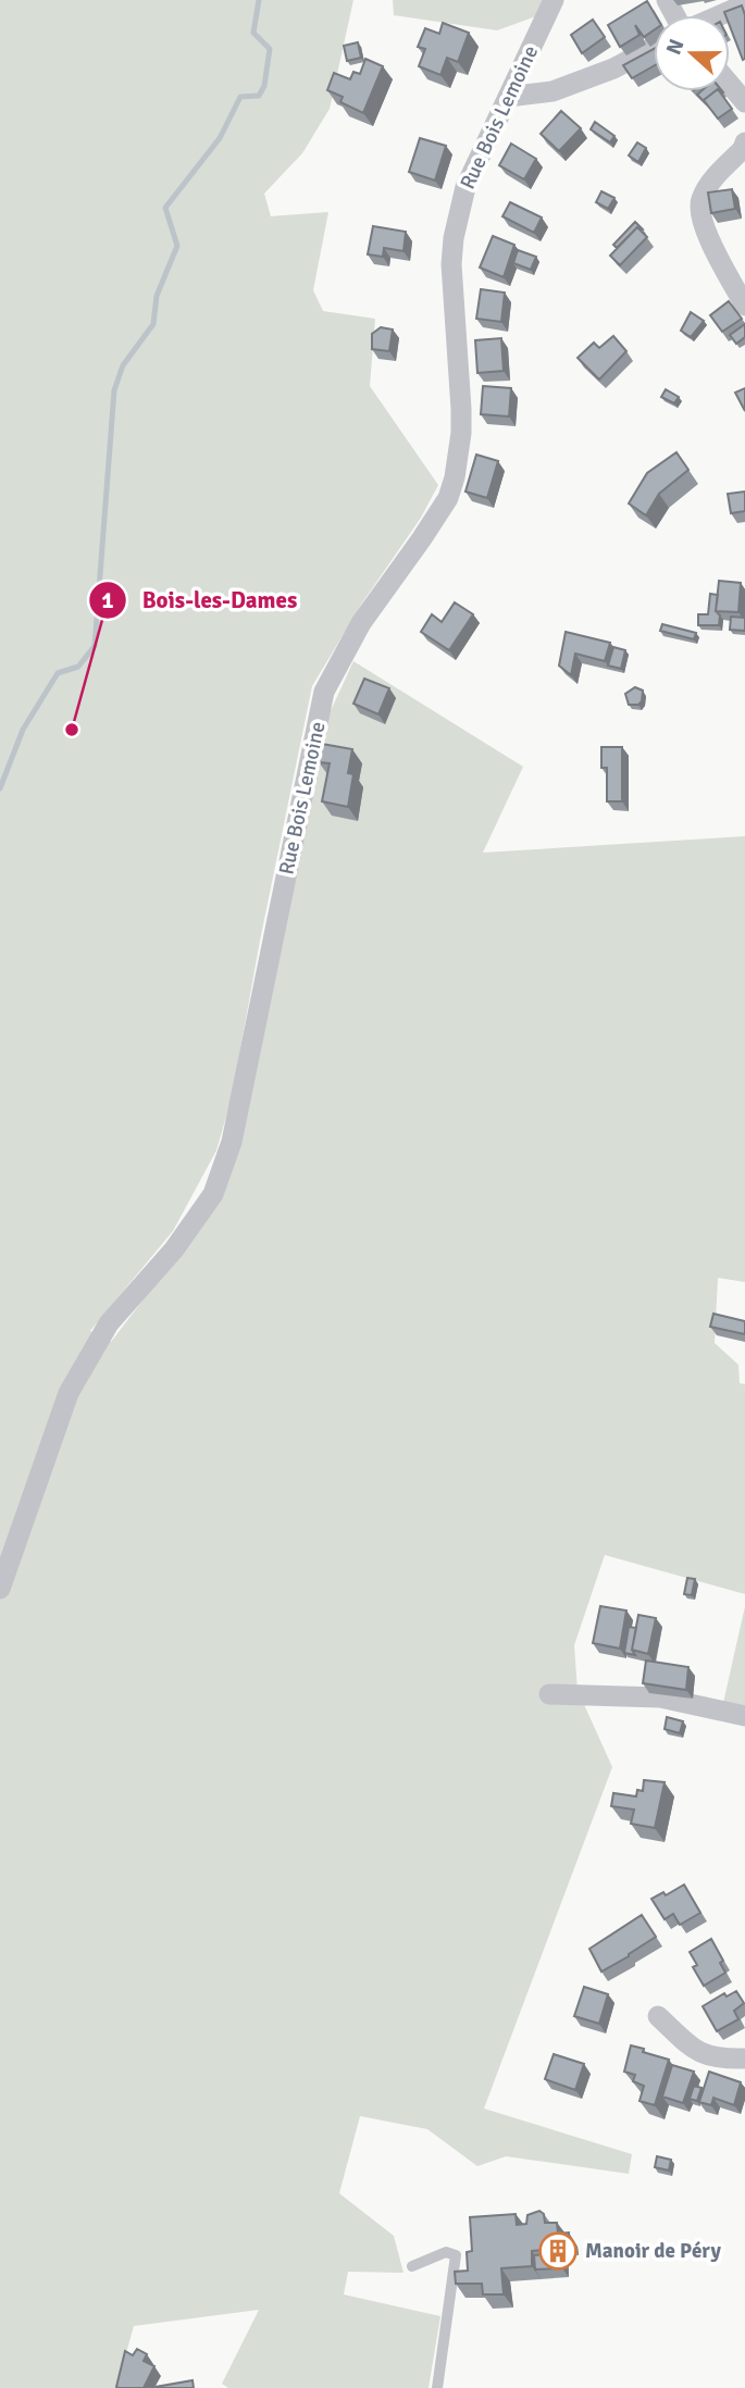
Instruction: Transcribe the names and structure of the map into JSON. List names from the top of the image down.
{
  "streets": {
    "street": ["Rue Bois Lemoine"]
  },
  "places": {
    "other": ["Bois-les-Dames"],
    "building": ["Manoir de Péry"]
  },
  "north": "left"
}
